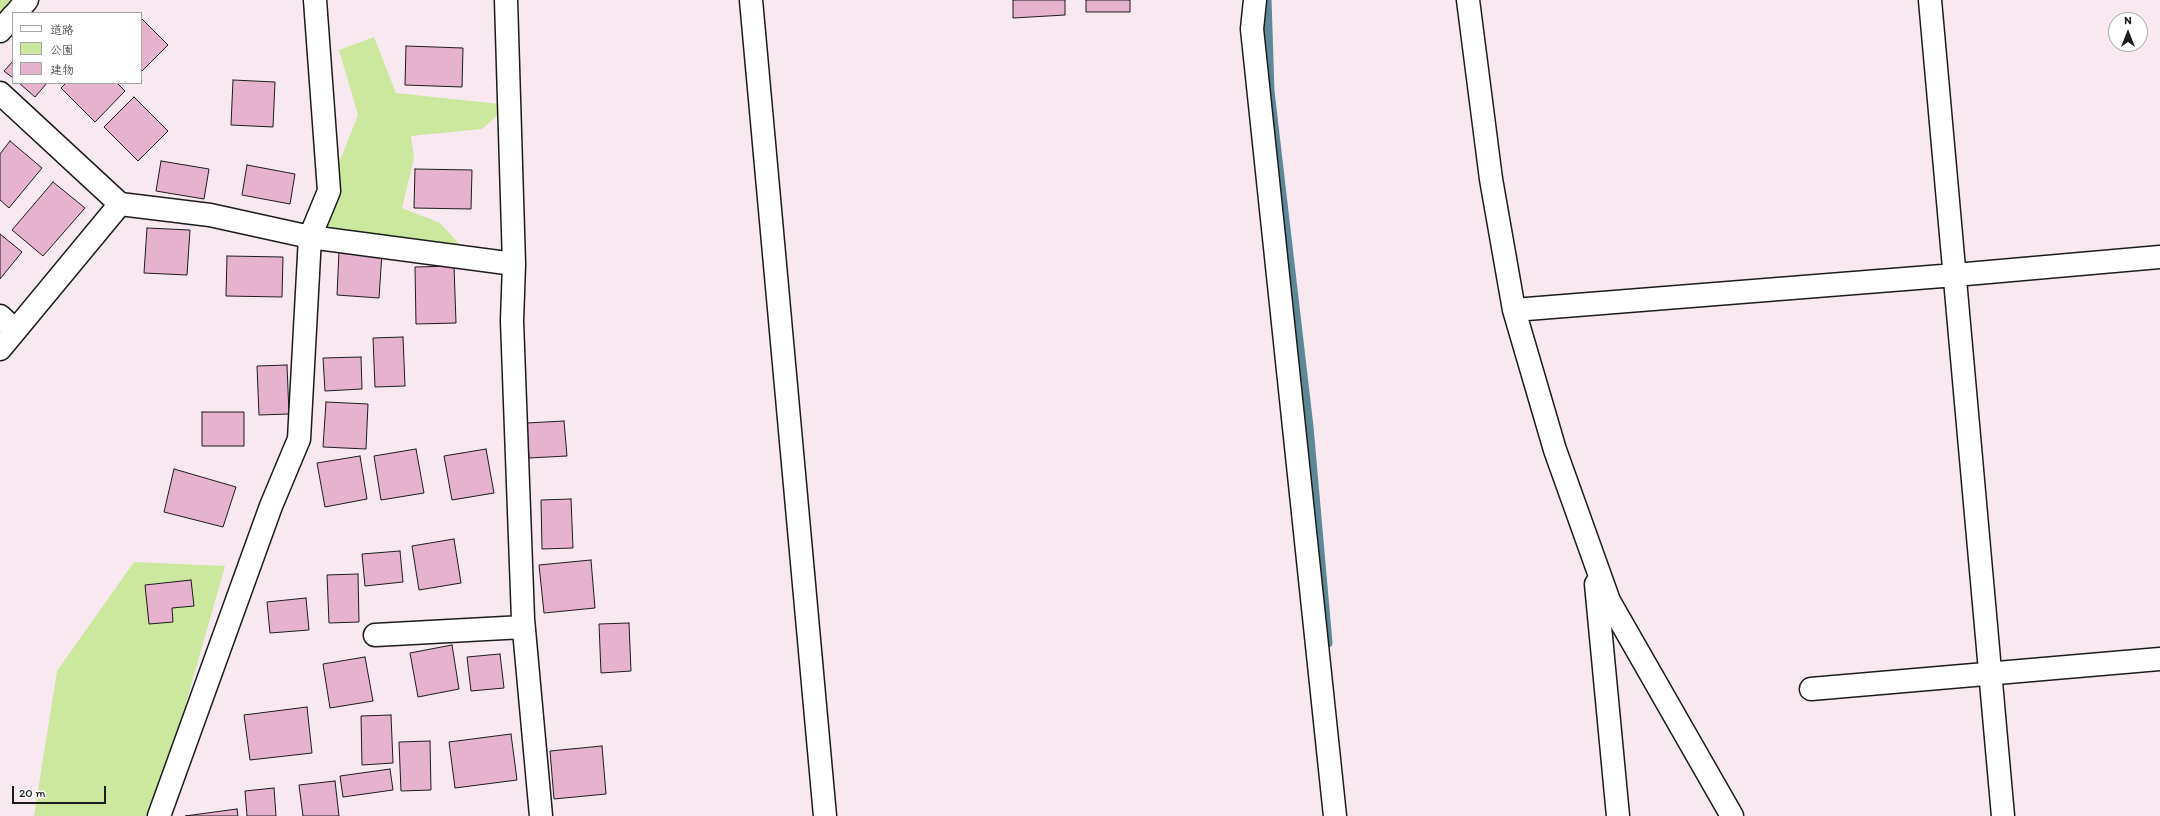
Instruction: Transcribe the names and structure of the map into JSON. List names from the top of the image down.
{
  "legend": ["道路", "公園", "建物"],
  "scale_bar": "20 m",
  "north": "top"
}
